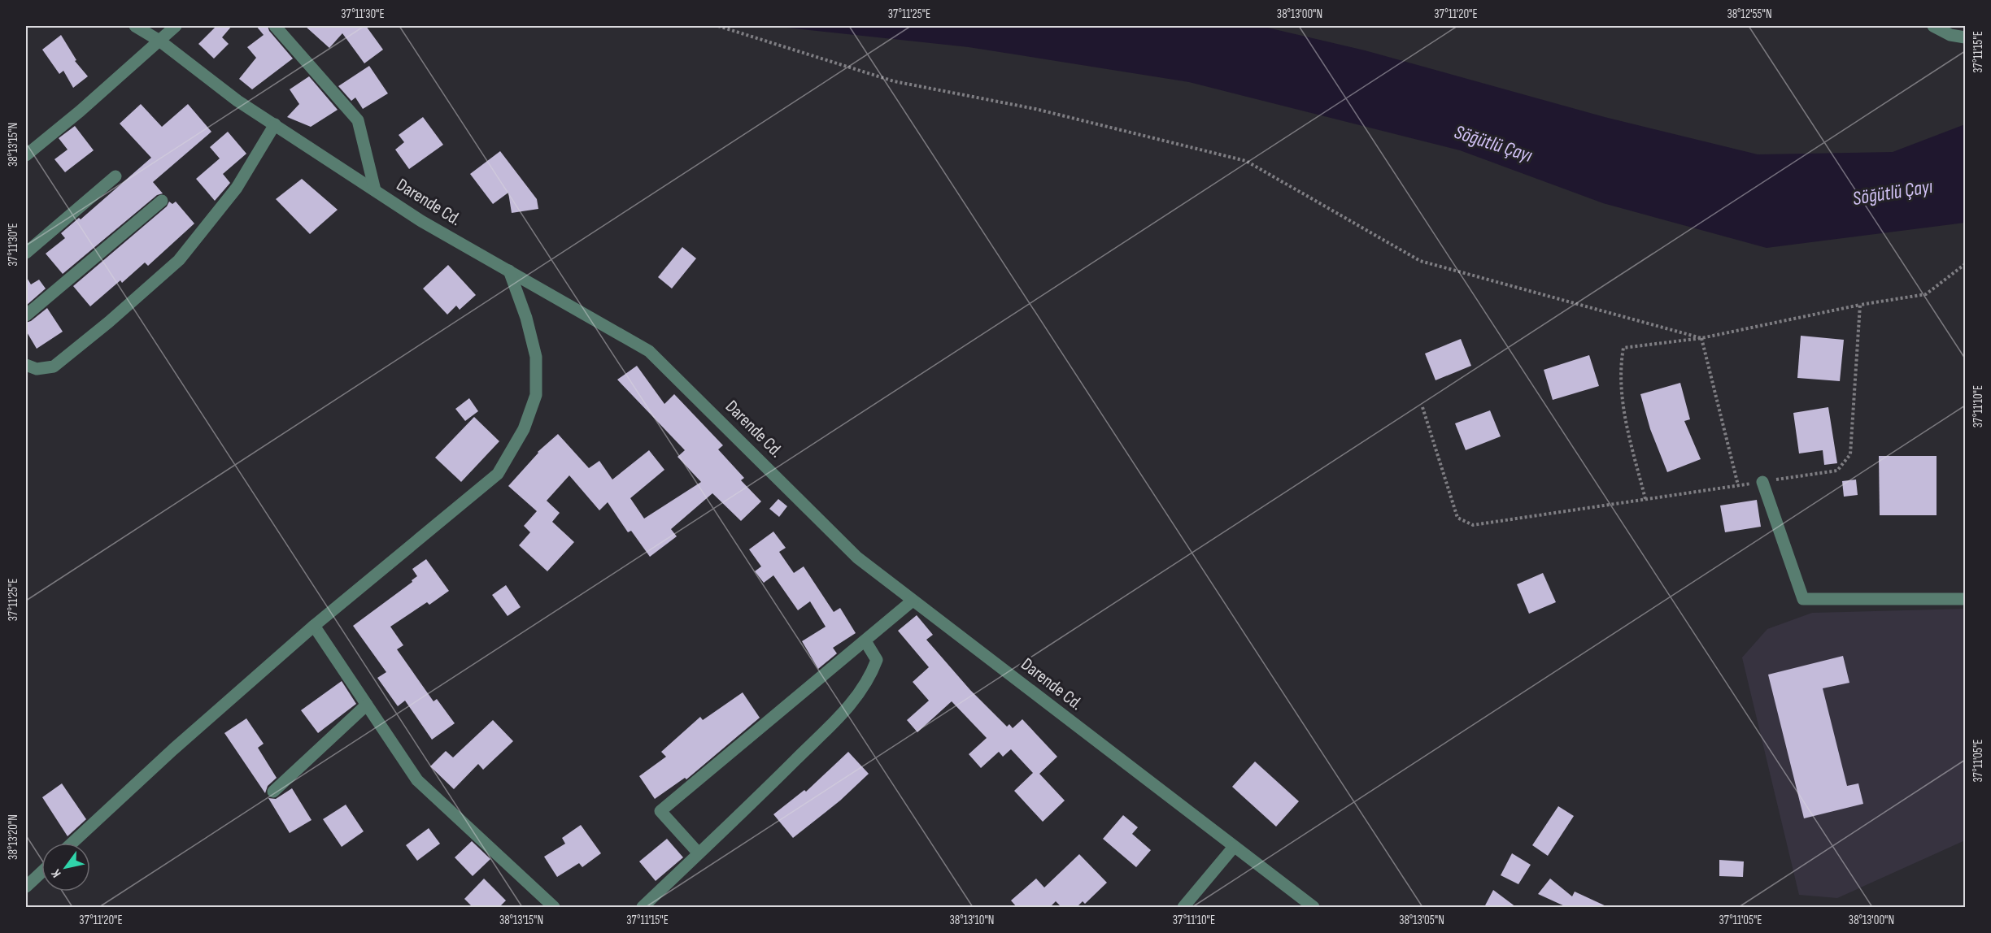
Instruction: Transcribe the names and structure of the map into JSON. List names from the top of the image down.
{
  "streets": {
    "street": ["Darende Cd."]
  },
  "water": ["Söğütlü Çayı"],
  "north": "bottom left",
  "coordinates": [
    "37°11'30\"E",
    "37°11'25\"E",
    "38°13'00\"N",
    "37°11'20\"E",
    "38°12'55\"N",
    "37°11'15\"E",
    "38°13'15\"N",
    "37°11'10\"E",
    "37°11'05\"E",
    "38°13'20\"N",
    "38°13'10\"N",
    "38°13'05\"N"
  ]
}
